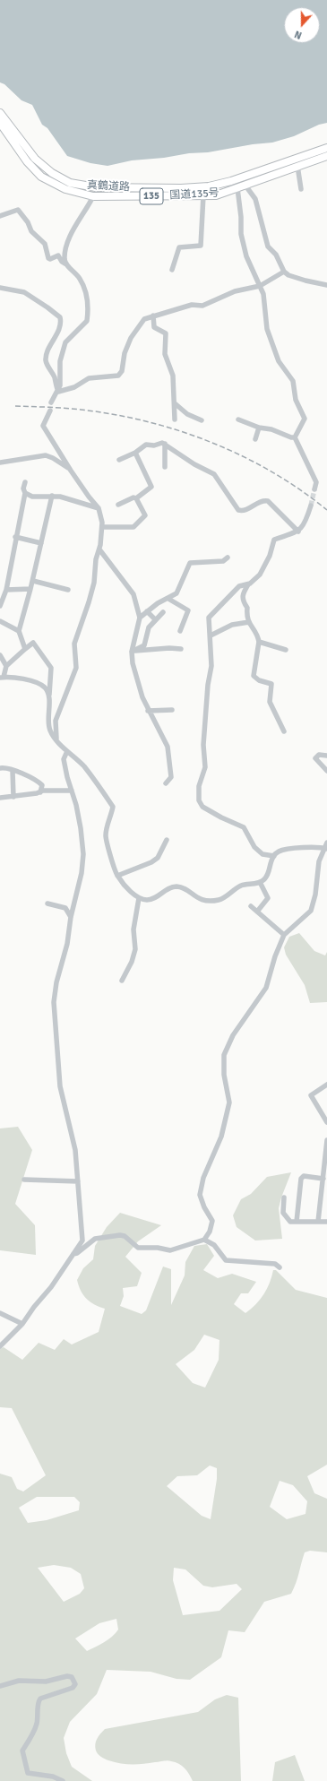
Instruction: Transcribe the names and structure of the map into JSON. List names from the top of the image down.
{
  "streets": {
    "highway": ["真鶴道路", "国道135号", "135"]
  },
  "north": "bottom"
}
